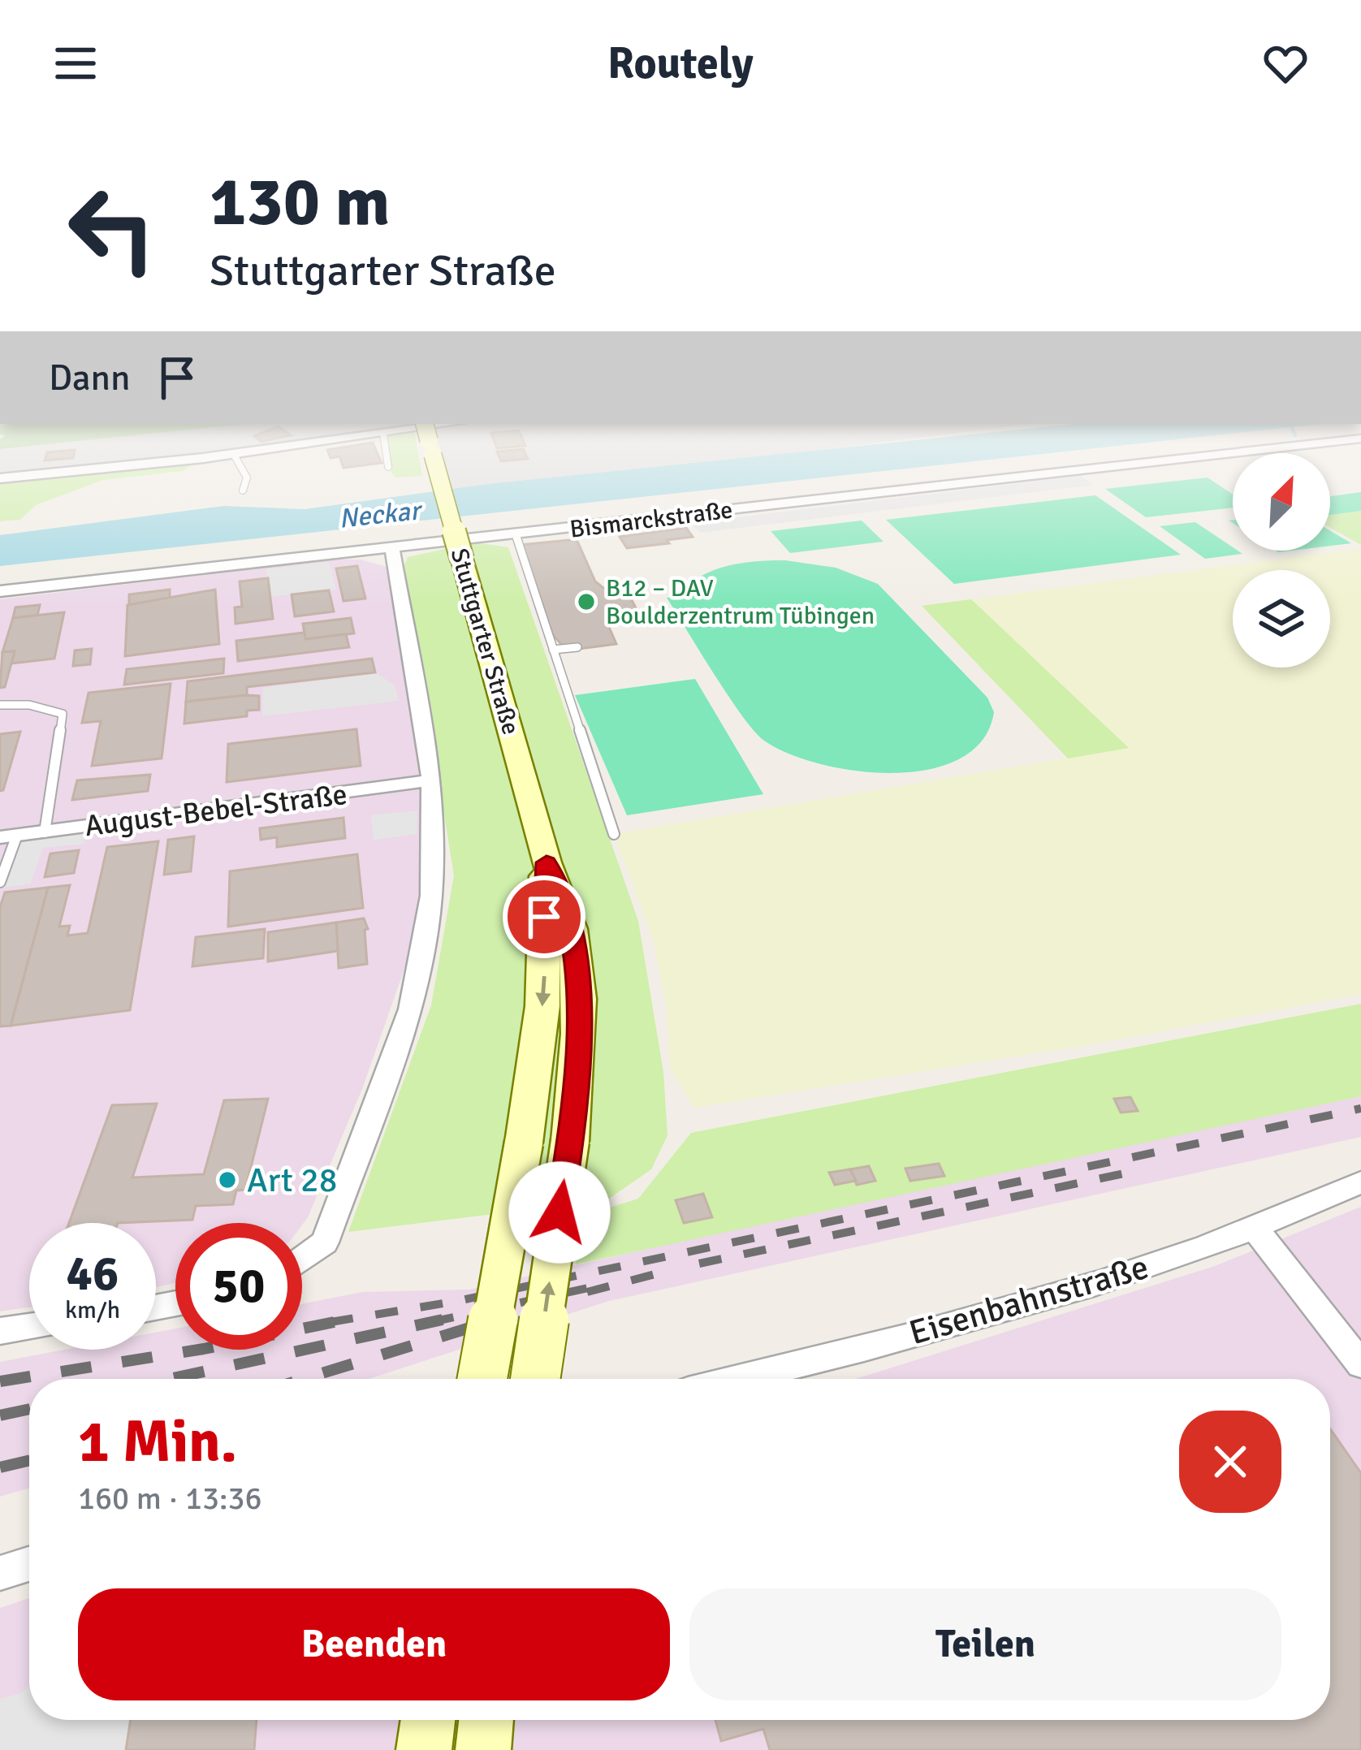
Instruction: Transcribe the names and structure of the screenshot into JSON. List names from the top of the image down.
{
  "streets": {
    "main road": ["Stuttgarter Straße"],
    "street": ["Bismarckstraße", "August-Bebel-Straße", "Eisenbahnstraße"]
  },
  "water": ["Neckar"],
  "places": ["B12 – DAV Boulderzentrum Tübingen", "Art 28"],
  "north": "top right",
  "page": {
    "header": "Routely",
    "turn": ["130 m", "Stuttgarter Straße"],
    "then": "Dann",
    "speed": "46 km/h",
    "limit": "50",
    "heading": ["1 Min.", "160 m · 13:36"],
    "buttons": ["Beenden", "Teilen"]
  }
}
